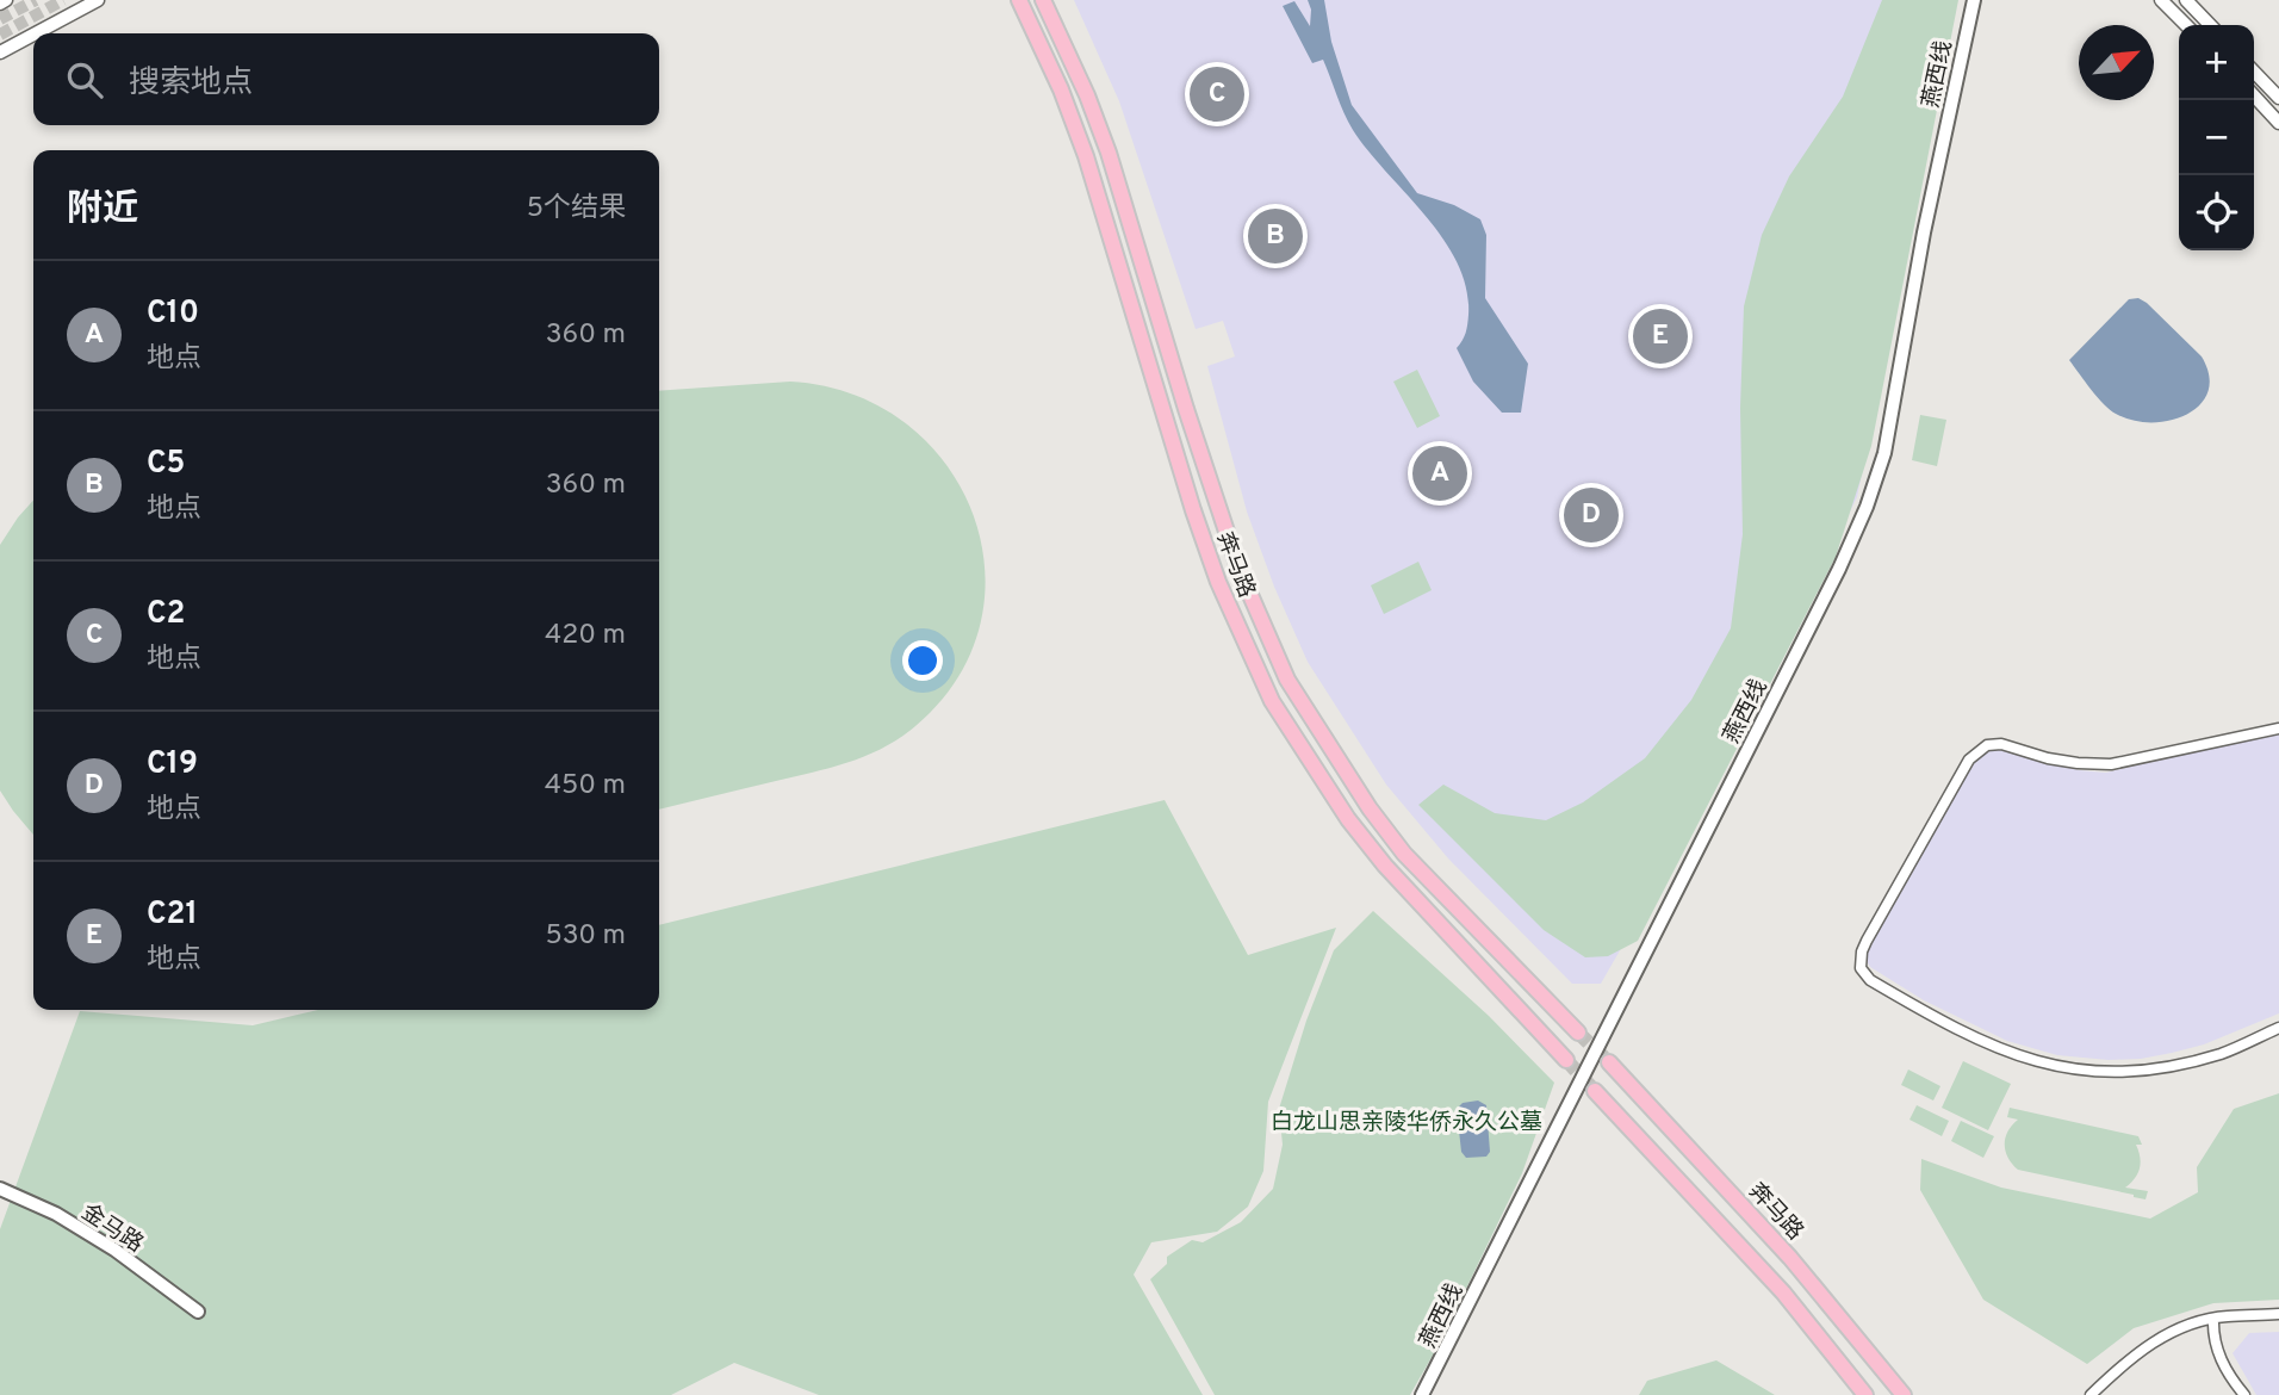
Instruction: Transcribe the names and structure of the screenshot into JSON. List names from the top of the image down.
{
  "streets": {
    "main road": ["燕西线", "奔马路", "金马路"]
  },
  "parks": ["白龙山思亲陵华侨永久公墓"],
  "north": "top right",
  "page": {
    "map_buttons": ["+", "−"],
    "search": "搜索地点",
    "pins": [
      "C",
      "B",
      "E",
      "A",
      "D"
    ],
    "heading": ["附近", "5个结果"],
    "list": [
      {
        "mark": "A",
        "name": "C10",
        "note": "地点",
        "value": "360 m"
      },
      {
        "mark": "B",
        "name": "C5",
        "note": "地点",
        "value": "360 m"
      },
      {
        "mark": "C",
        "name": "C2",
        "note": "地点",
        "value": "420 m"
      },
      {
        "mark": "D",
        "name": "C19",
        "note": "地点",
        "value": "450 m"
      },
      {
        "mark": "E",
        "name": "C21",
        "note": "地点",
        "value": "530 m"
      }
    ]
  }
}
